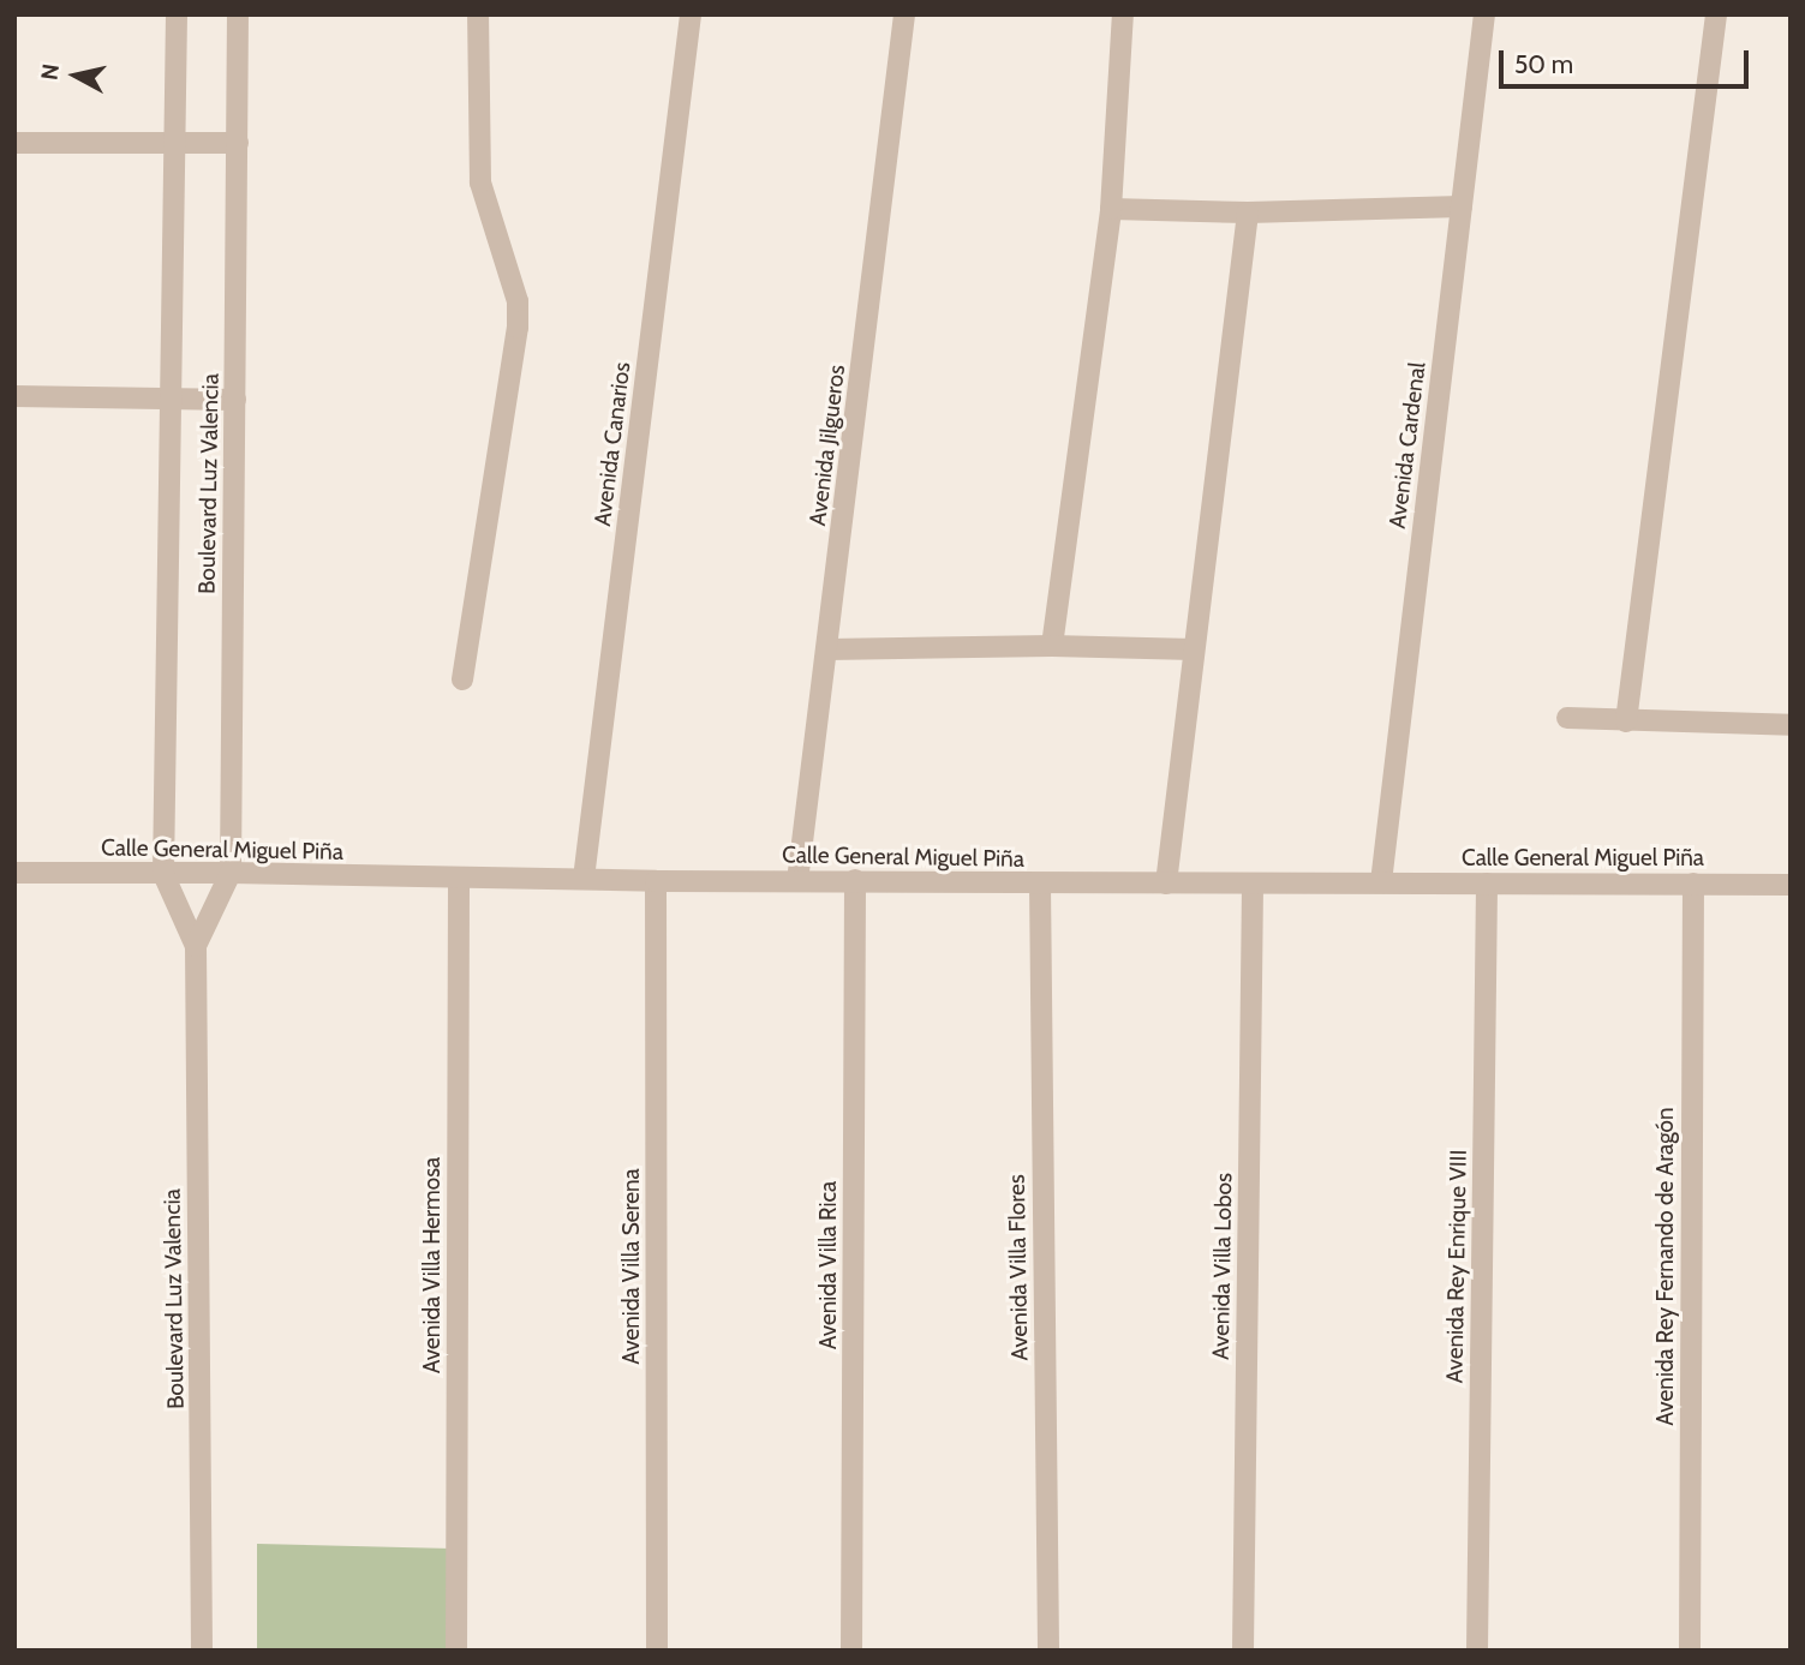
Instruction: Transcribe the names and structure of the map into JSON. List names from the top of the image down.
{
  "streets": {
    "street": [
      "Avenida Canarios",
      "Avenida Jilgueros",
      "Avenida Cardenal",
      "Boulevard Luz Valencia",
      "Calle General Miguel Piña",
      "Avenida Villa Hermosa",
      "Avenida Villa Rica",
      "Avenida Villa Serena",
      "Avenida Villa Lobos",
      "Avenida Rey Enrique VIII",
      "Avenida Rey Fernando de Aragón",
      "Avenida Villa Flores"
    ]
  },
  "crossings": [
    ["Avenida Canarios", "Calle General Miguel Piña"],
    ["Avenida Jilgueros", "Calle General Miguel Piña"],
    ["Avenida Cardenal", "Calle General Miguel Piña"],
    ["Boulevard Luz Valencia", "Calle General Miguel Piña"],
    ["Calle General Miguel Piña", "Avenida Villa Hermosa"],
    ["Calle General Miguel Piña", "Avenida Villa Rica"],
    ["Calle General Miguel Piña", "Avenida Villa Serena"],
    ["Calle General Miguel Piña", "Avenida Villa Lobos"],
    ["Calle General Miguel Piña", "Avenida Rey Enrique VIII"],
    ["Calle General Miguel Piña", "Avenida Rey Fernando de Aragón"],
    ["Calle General Miguel Piña", "Avenida Villa Flores"]
  ],
  "scale_bar": "50 m",
  "north": "left"
}
